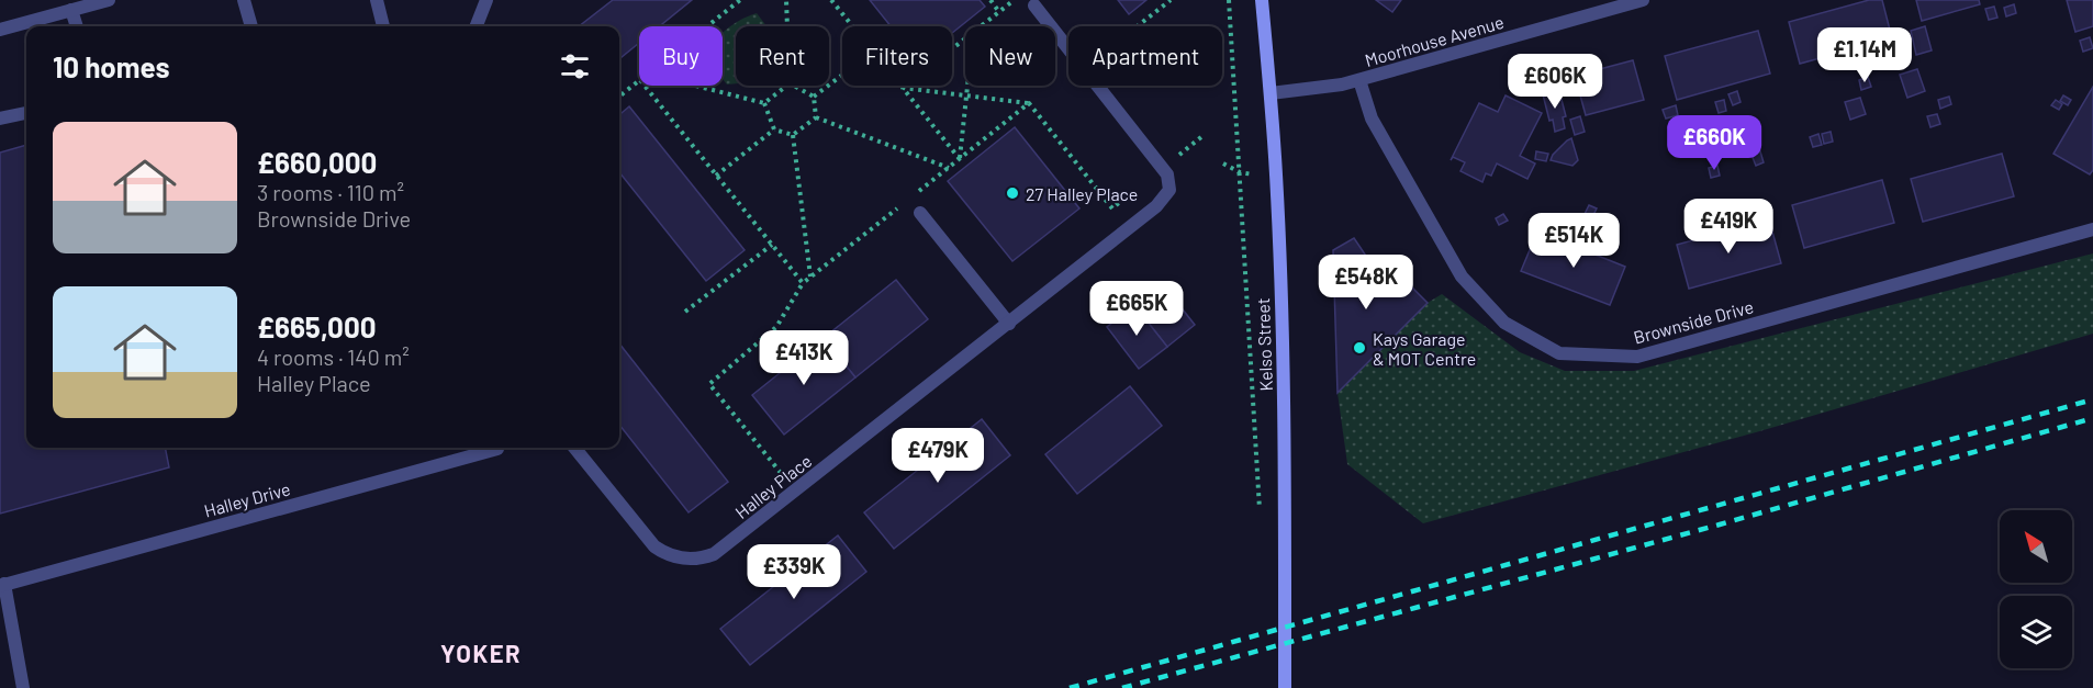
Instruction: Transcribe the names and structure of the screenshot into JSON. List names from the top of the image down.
{
  "streets": {
    "street": [
      "Moorhouse Avenue",
      "Brownside Drive",
      "Kelso Street",
      "Halley Place",
      "Halley Drive"
    ]
  },
  "crossings": [
    ["Moorhouse Avenue", "Brownside Drive"],
    ["Moorhouse Avenue", "Kelso Street"]
  ],
  "districts": ["YOKER"],
  "places": ["27 Halley Place", "Kays Garage & MOT Centre"],
  "north": "top left",
  "page": {
    "chip": [
      "Buy",
      "Rent",
      "Filters",
      "New",
      "Apartment"
    ],
    "heading": "10 homes",
    "price": [
      "£1.14M",
      "£606K",
      "£660K",
      "£419K",
      "£514K",
      "£548K",
      "£665K",
      "£413K",
      "£479K",
      "£339K"
    ],
    "list": [
      {
        "name": "£660,000",
        "note": "3 rooms · 110 m² · Brownside Drive"
      },
      {
        "name": "£665,000",
        "note": "4 rooms · 140 m² · Halley Place"
      }
    ]
  }
}
